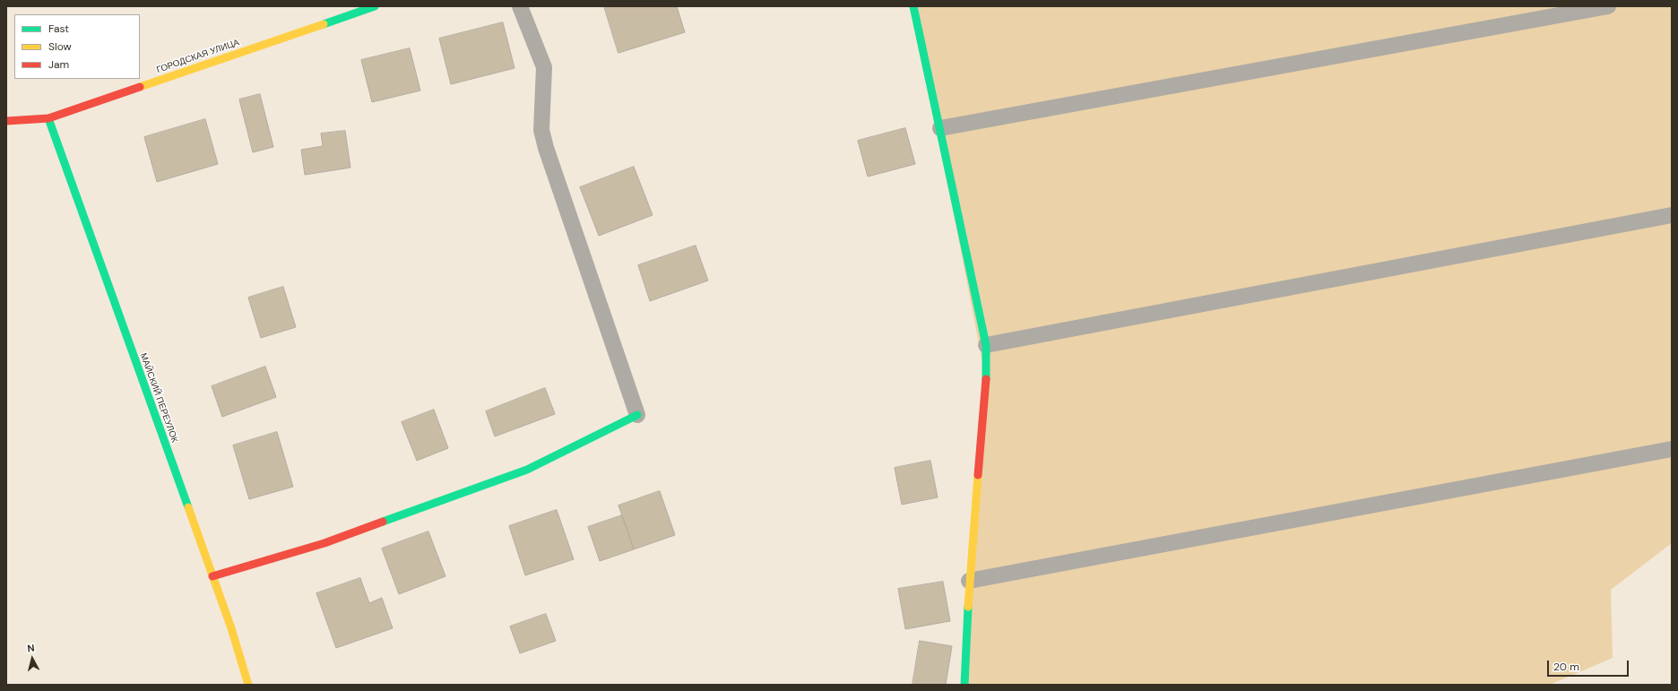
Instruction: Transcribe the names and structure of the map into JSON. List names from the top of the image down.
{
  "streets": {
    "street": ["ГОРОДСКАЯ УЛИЦА", "МАЙСКИЙ ПЕРЕУЛОК"]
  },
  "crossings": [
    ["ГОРОДСКАЯ УЛИЦА", "МАЙСКИЙ ПЕРЕУЛОК"]
  ],
  "legend": ["Fast", "Slow", "Jam"],
  "scale_bar": "20 m",
  "north": "top"
}
